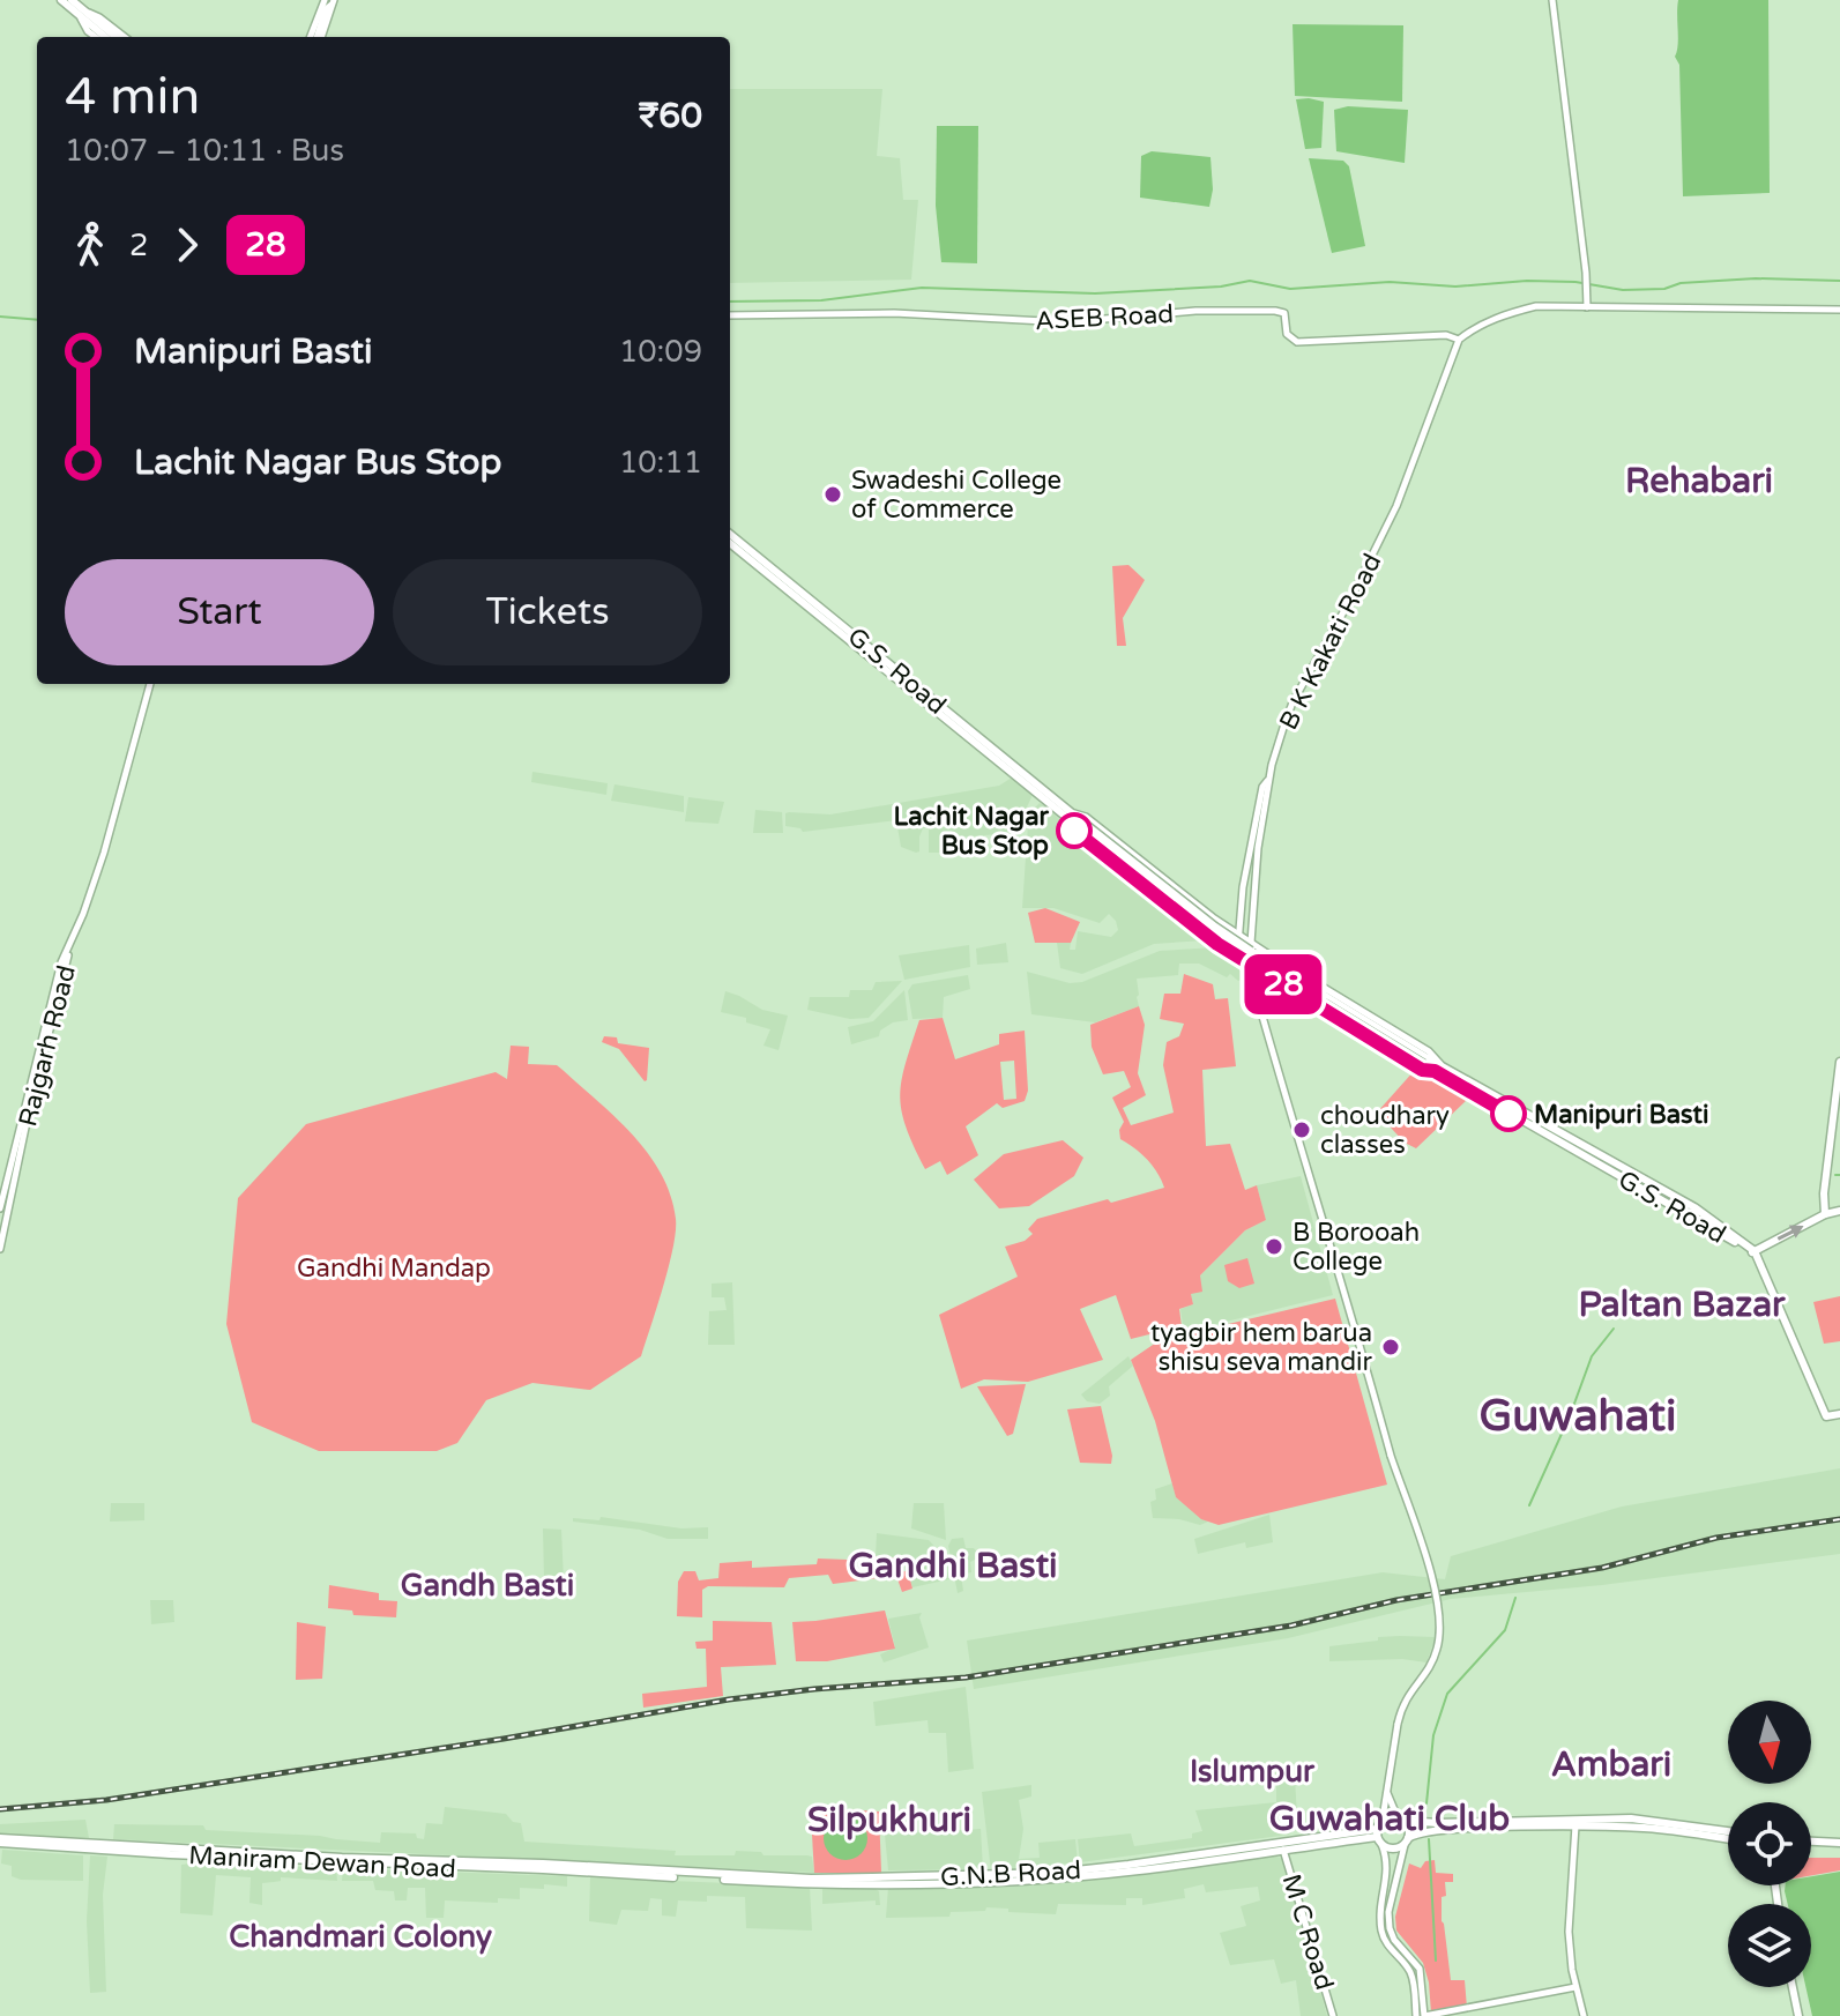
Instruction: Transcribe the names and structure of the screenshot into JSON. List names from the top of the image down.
{
  "streets": {
    "main road": [
      "ASEB Road",
      "B K Kakati Road",
      "G.S. Road",
      "Rajgarh Road",
      "Maniram Dewan Road",
      "G.N.B Road",
      "M C Road"
    ]
  },
  "crossings": [
    ["ASEB Road", "B K Kakati Road"],
    ["Maniram Dewan Road", "G.N.B Road"],
    ["G.N.B Road", "M C Road"]
  ],
  "districts": [
    "Rehabari",
    "Paltan Bazar",
    "Guwahati",
    "Gandhi Basti",
    "Gandh Basti",
    "Ambari",
    "Islumpur",
    "Guwahati Club",
    "Silpukhuri",
    "Chandmari Colony"
  ],
  "parks": ["Gandhi Mandap"],
  "places": [
    "Swadeshi College of Commerce",
    "Lachit Nagar Bus Stop",
    "Manipuri Basti",
    "choudhary classes",
    "B Borooah College",
    "tyagbir hem barua shisu seva mandir"
  ],
  "lines": ["bus line 28"],
  "north": "bottom",
  "page": {
    "on_map": "28",
    "heading": ["4 min", "10:07 – 10:11 · Bus", "₹60"],
    "legs": ["2", "28"],
    "list": [
      {
        "name": "Manipuri Basti",
        "value": "10:09"
      },
      {
        "name": "Lachit Nagar Bus Stop",
        "value": "10:11"
      }
    ],
    "buttons": ["Start", "Tickets"]
  }
}
